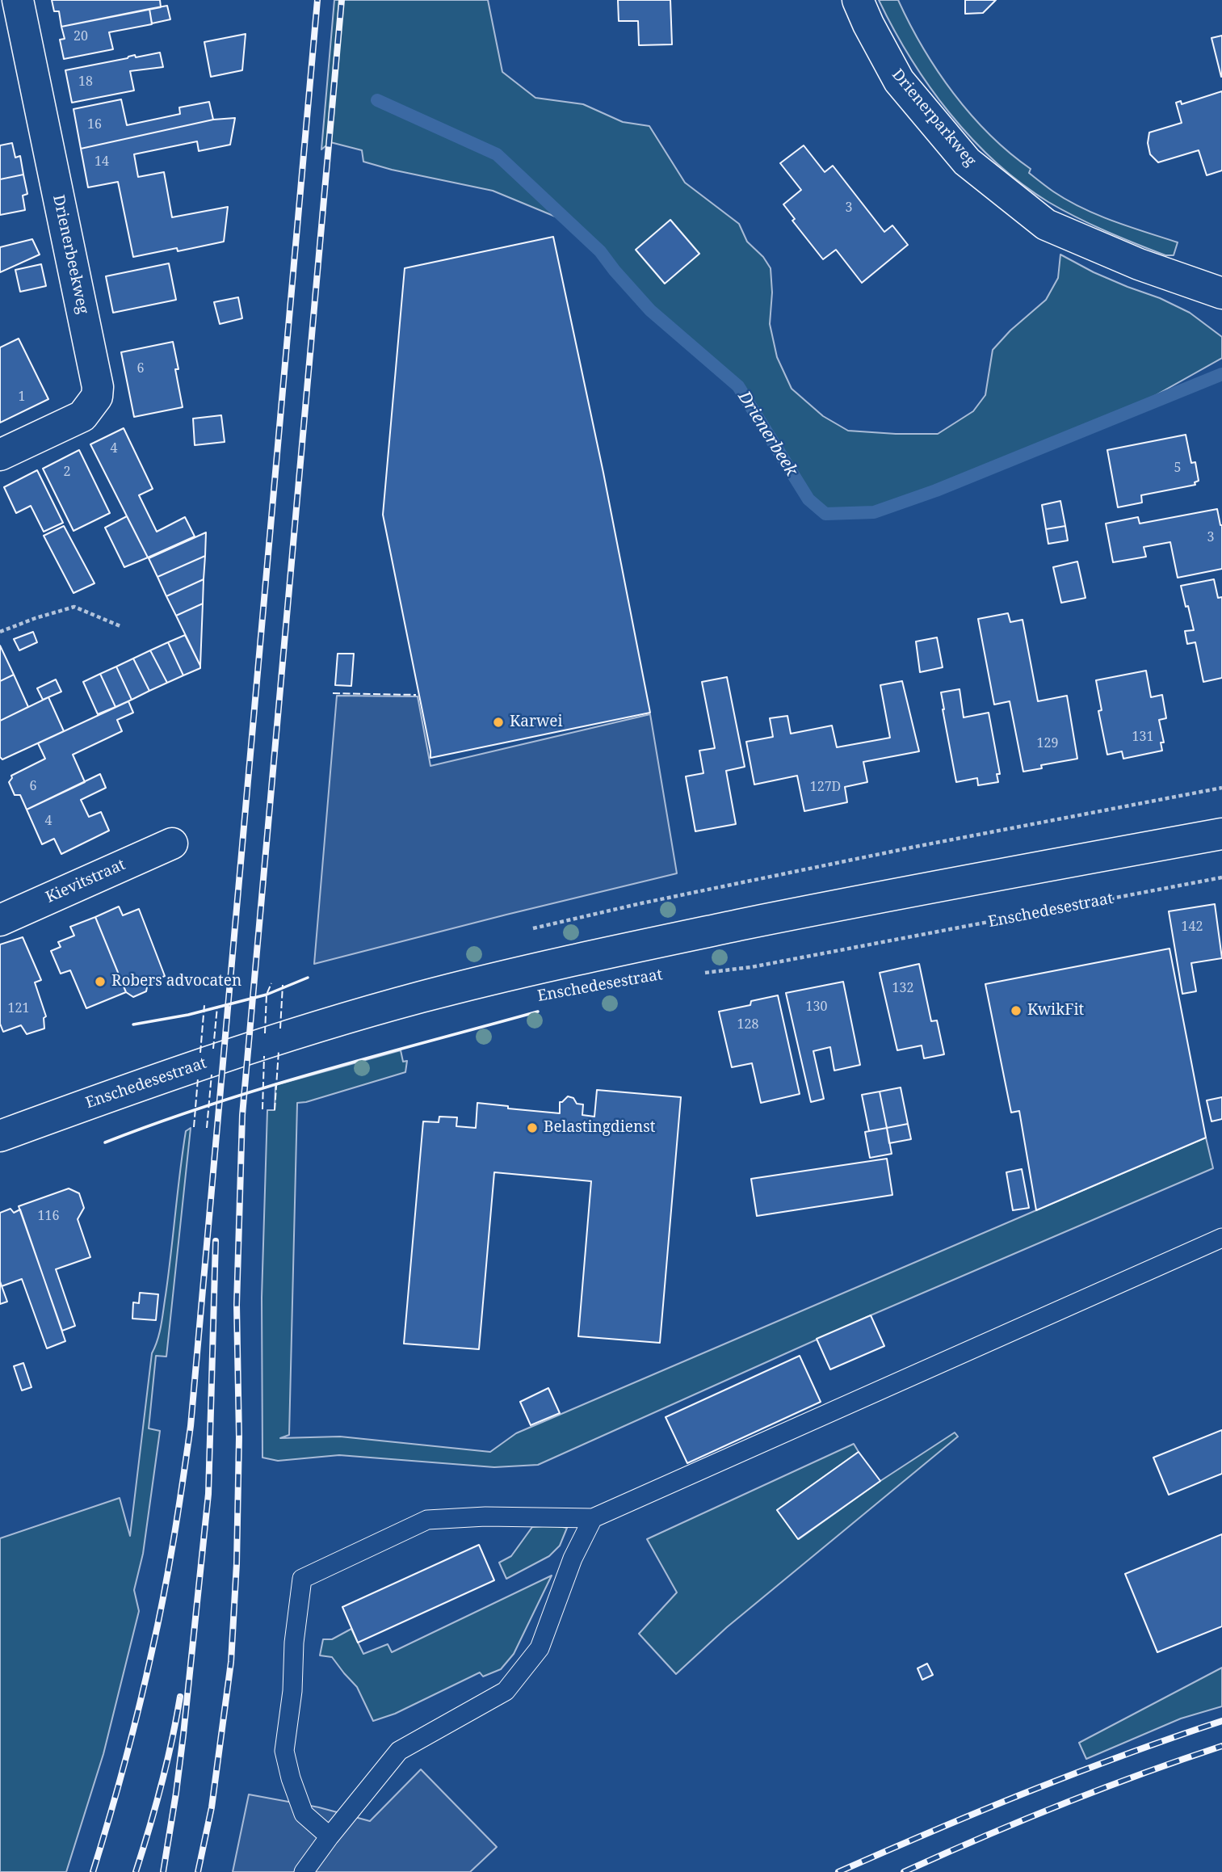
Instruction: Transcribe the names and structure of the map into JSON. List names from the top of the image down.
{
  "streets": {
    "main road": [
      "Drienerparkweg",
      "Drienerbeekweg",
      "Kievitstraat",
      "Enschedesestraat"
    ]
  },
  "water": ["Drienerbeek"],
  "places": [
    "Karwei",
    "Robers advocaten",
    "KwikFit",
    "Belastingdienst"
  ],
  "house_numbers": [
    "20",
    "18",
    "16",
    "14",
    "3",
    "6",
    "1",
    "4",
    "5",
    "2",
    "3",
    "131",
    "129",
    "6",
    "127D",
    "4",
    "142",
    "132",
    "130",
    "121",
    "128",
    "116"
  ]
}
